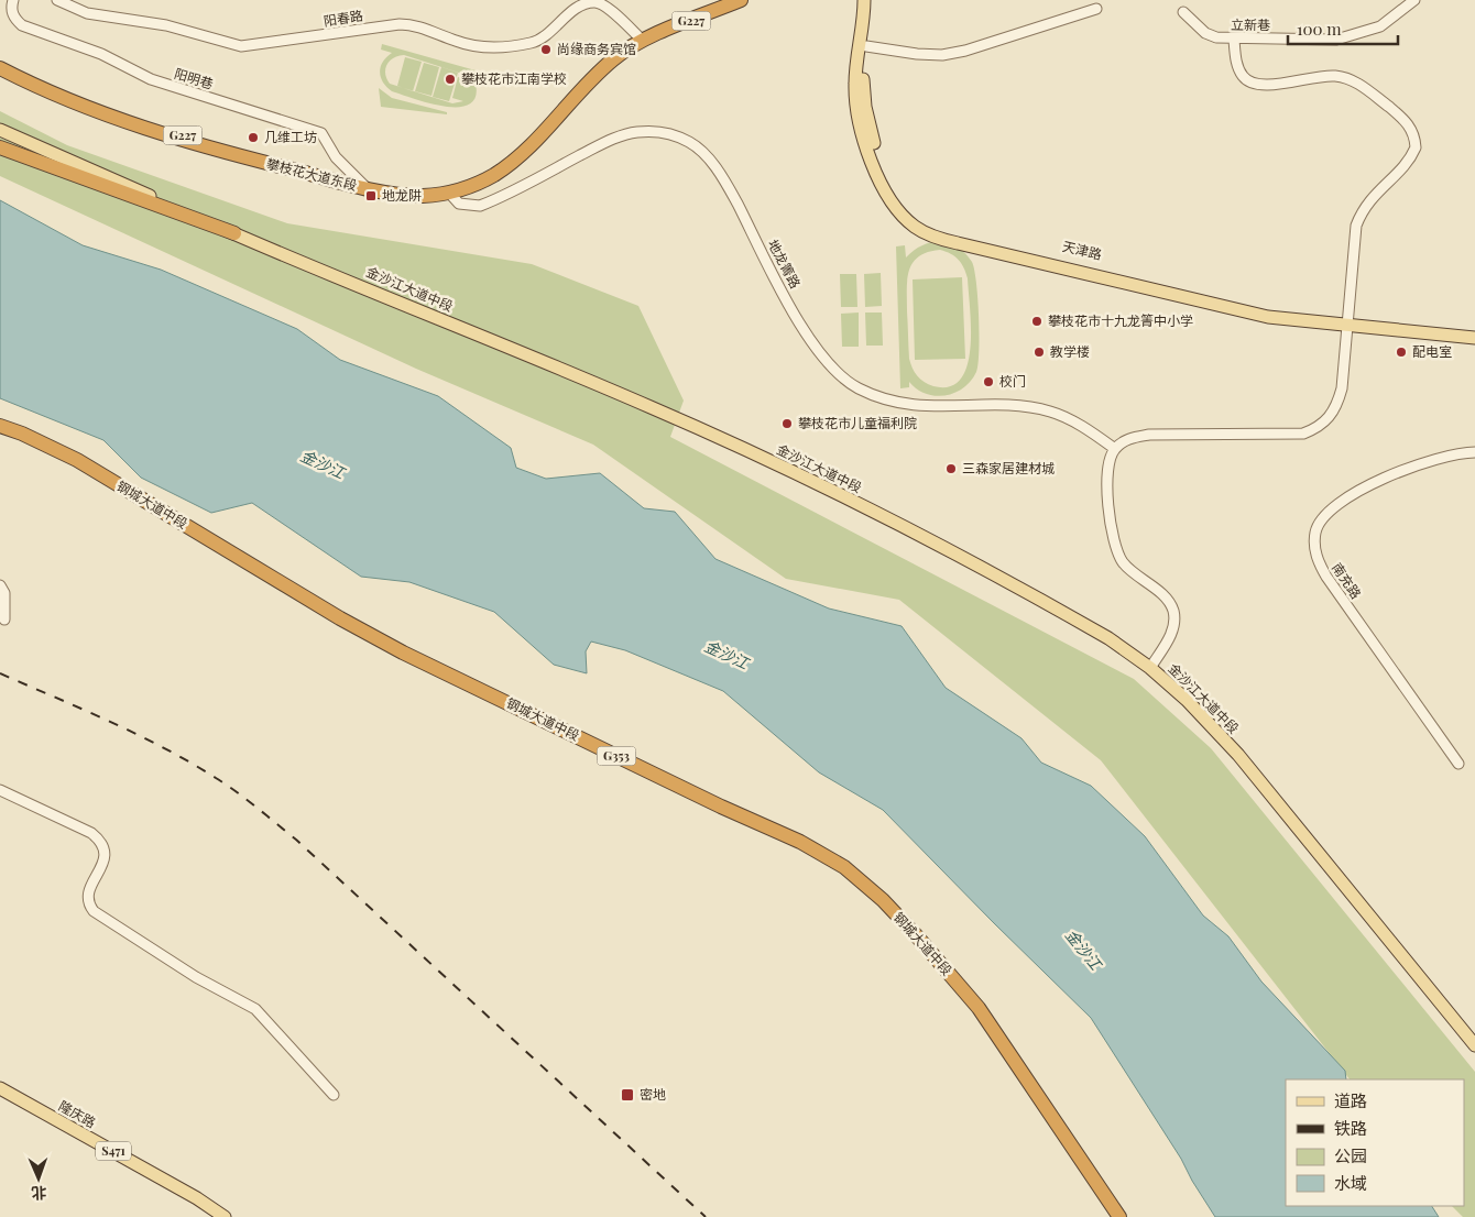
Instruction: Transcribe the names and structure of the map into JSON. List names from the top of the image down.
{
  "streets": {
    "highway": [
      "G227",
      "攀枝花大道东段",
      "钢城大道中段",
      "G353"
    ],
    "main road": [
      "天津路",
      "金沙江大道中段",
      "隆庆路",
      "S471"
    ],
    "street": [
      "阳春路",
      "立新巷",
      "阳明巷",
      "地龙箐路",
      "南充路"
    ]
  },
  "crossings": [
    ["阳春路", "攀枝花大道东段"],
    ["阳明巷", "攀枝花大道东段"],
    ["攀枝花大道东段", "地龙箐路"]
  ],
  "water": ["金沙江"],
  "places": {
    "other": [
      "尚缘商务宾馆",
      "攀枝花市江南学校",
      "几维工坊",
      "攀枝花市十九龙箐中小学",
      "教学楼",
      "配电室",
      "校门",
      "攀枝花市儿童福利院",
      "三森家居建材城"
    ],
    "transit": ["地龙阱", "密地"]
  },
  "legend": [
    "道路",
    "铁路",
    "公园",
    "水域"
  ],
  "scale_bar": "100 m",
  "north": "bottom"
}
